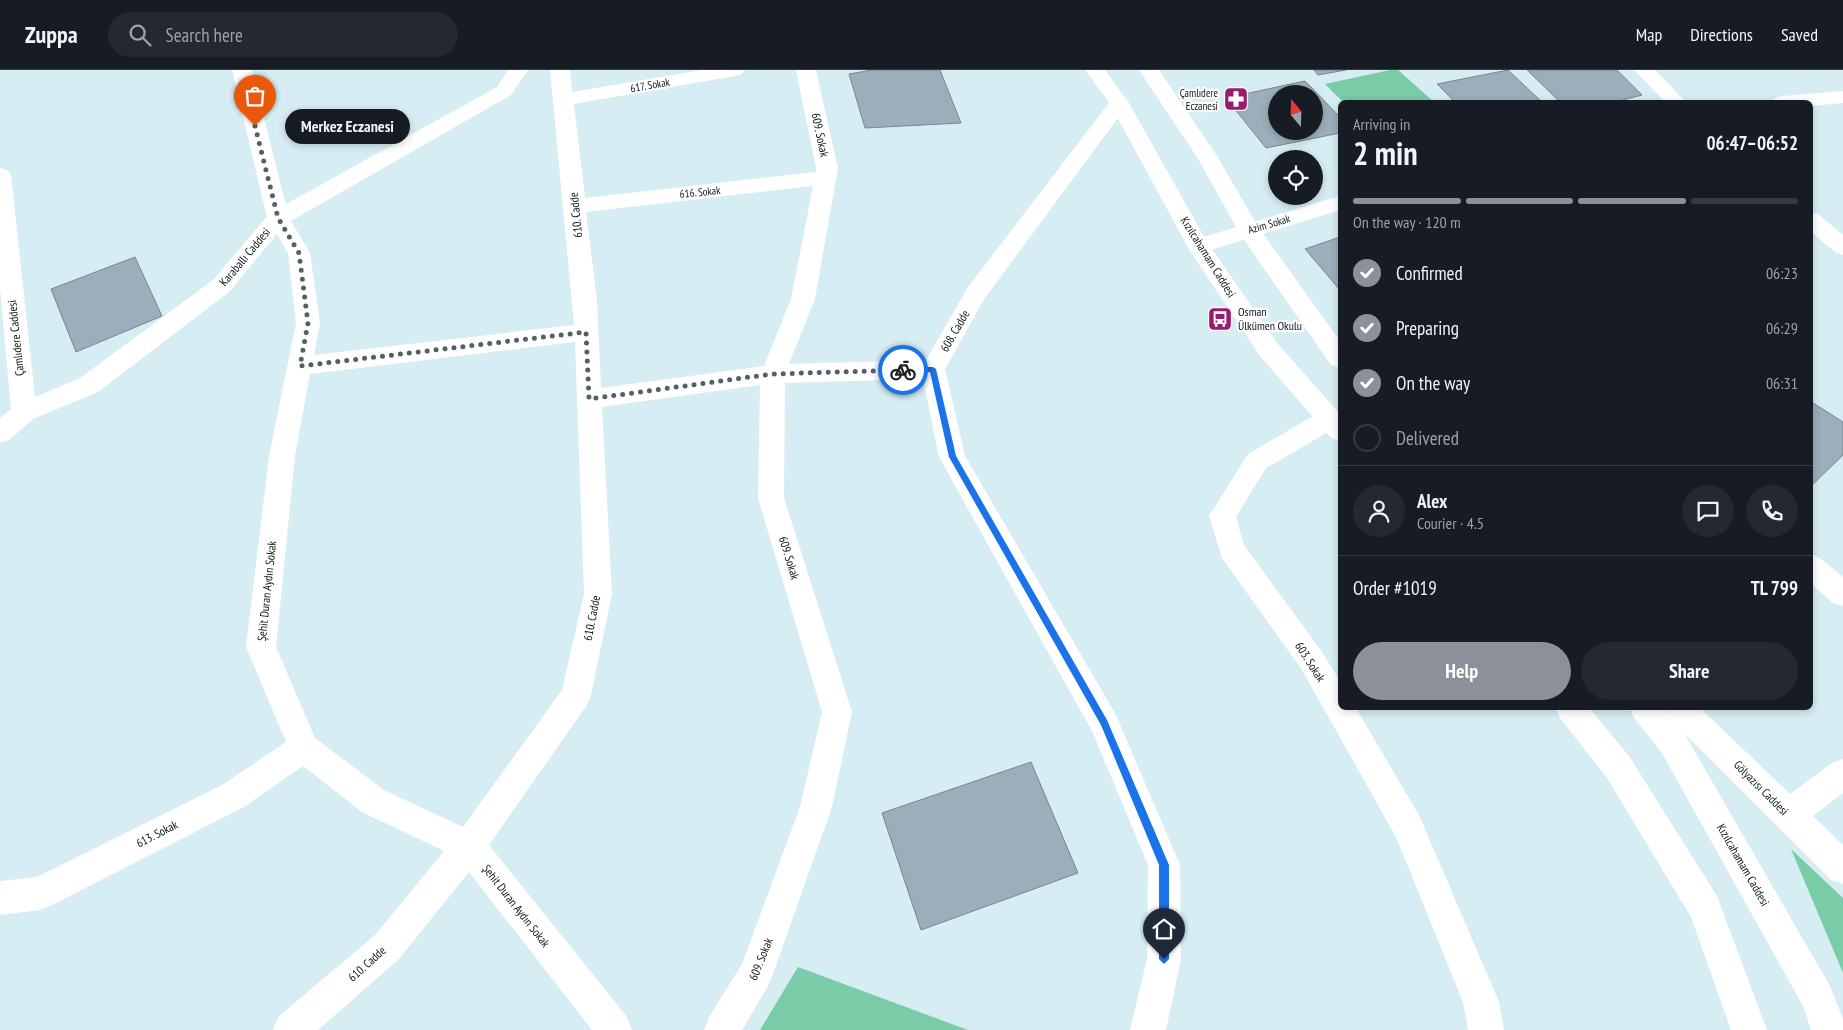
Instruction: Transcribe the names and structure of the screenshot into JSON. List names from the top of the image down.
{
  "streets": {
    "street": [
      "617. Sokak",
      "609. Sokak",
      "616. Sokak",
      "610. Cadde",
      "Azim Sokak",
      "Karaballı Caddesi",
      "Kızılcahamam Caddesi",
      "608. Cadde",
      "Çamlıdere Caddesi",
      "Şehit Duran Aydın Sokak",
      "603. Sokak",
      "Gölyazısı Caddesi",
      "613. Sokak"
    ]
  },
  "crossings": [
    ["617. Sokak", "610. Cadde"],
    ["609. Sokak", "616. Sokak"],
    ["616. Sokak", "610. Cadde"],
    ["610. Cadde", "Şehit Duran Aydın Sokak"],
    ["Azim Sokak", "Kızılcahamam Caddesi"],
    ["Karaballı Caddesi", "Çamlıdere Caddesi"],
    ["Karaballı Caddesi", "Şehit Duran Aydın Sokak"],
    ["Kızılcahamam Caddesi", "608. Cadde"],
    ["Kızılcahamam Caddesi", "603. Sokak"],
    ["Şehit Duran Aydın Sokak", "613. Sokak"]
  ],
  "places": {
    "pharmacy": ["Çamlıdere Eczanesi"],
    "other": ["Merkez Eczanesi"],
    "bus stop": ["Osman Ülkümen Okulu"]
  },
  "north": "top",
  "page": {
    "header": "Zuppa",
    "search": "Search here",
    "nav": ["Map", "Directions", "Saved"],
    "heading": ["2 min", "Arriving in", "06:47–06:52"],
    "panel": [
      "Alex",
      "Courier · 4.5",
      "Order #1019",
      "TL 799"
    ],
    "bubble": "Merkez Eczanesi",
    "bar": "On the way · 120 m",
    "list": [
      ["Confirmed", "06:23"],
      ["Preparing", "06:29"],
      ["On the way", "06:31"],
      "Delivered"
    ],
    "buttons": ["Help", "Share"]
  }
}
